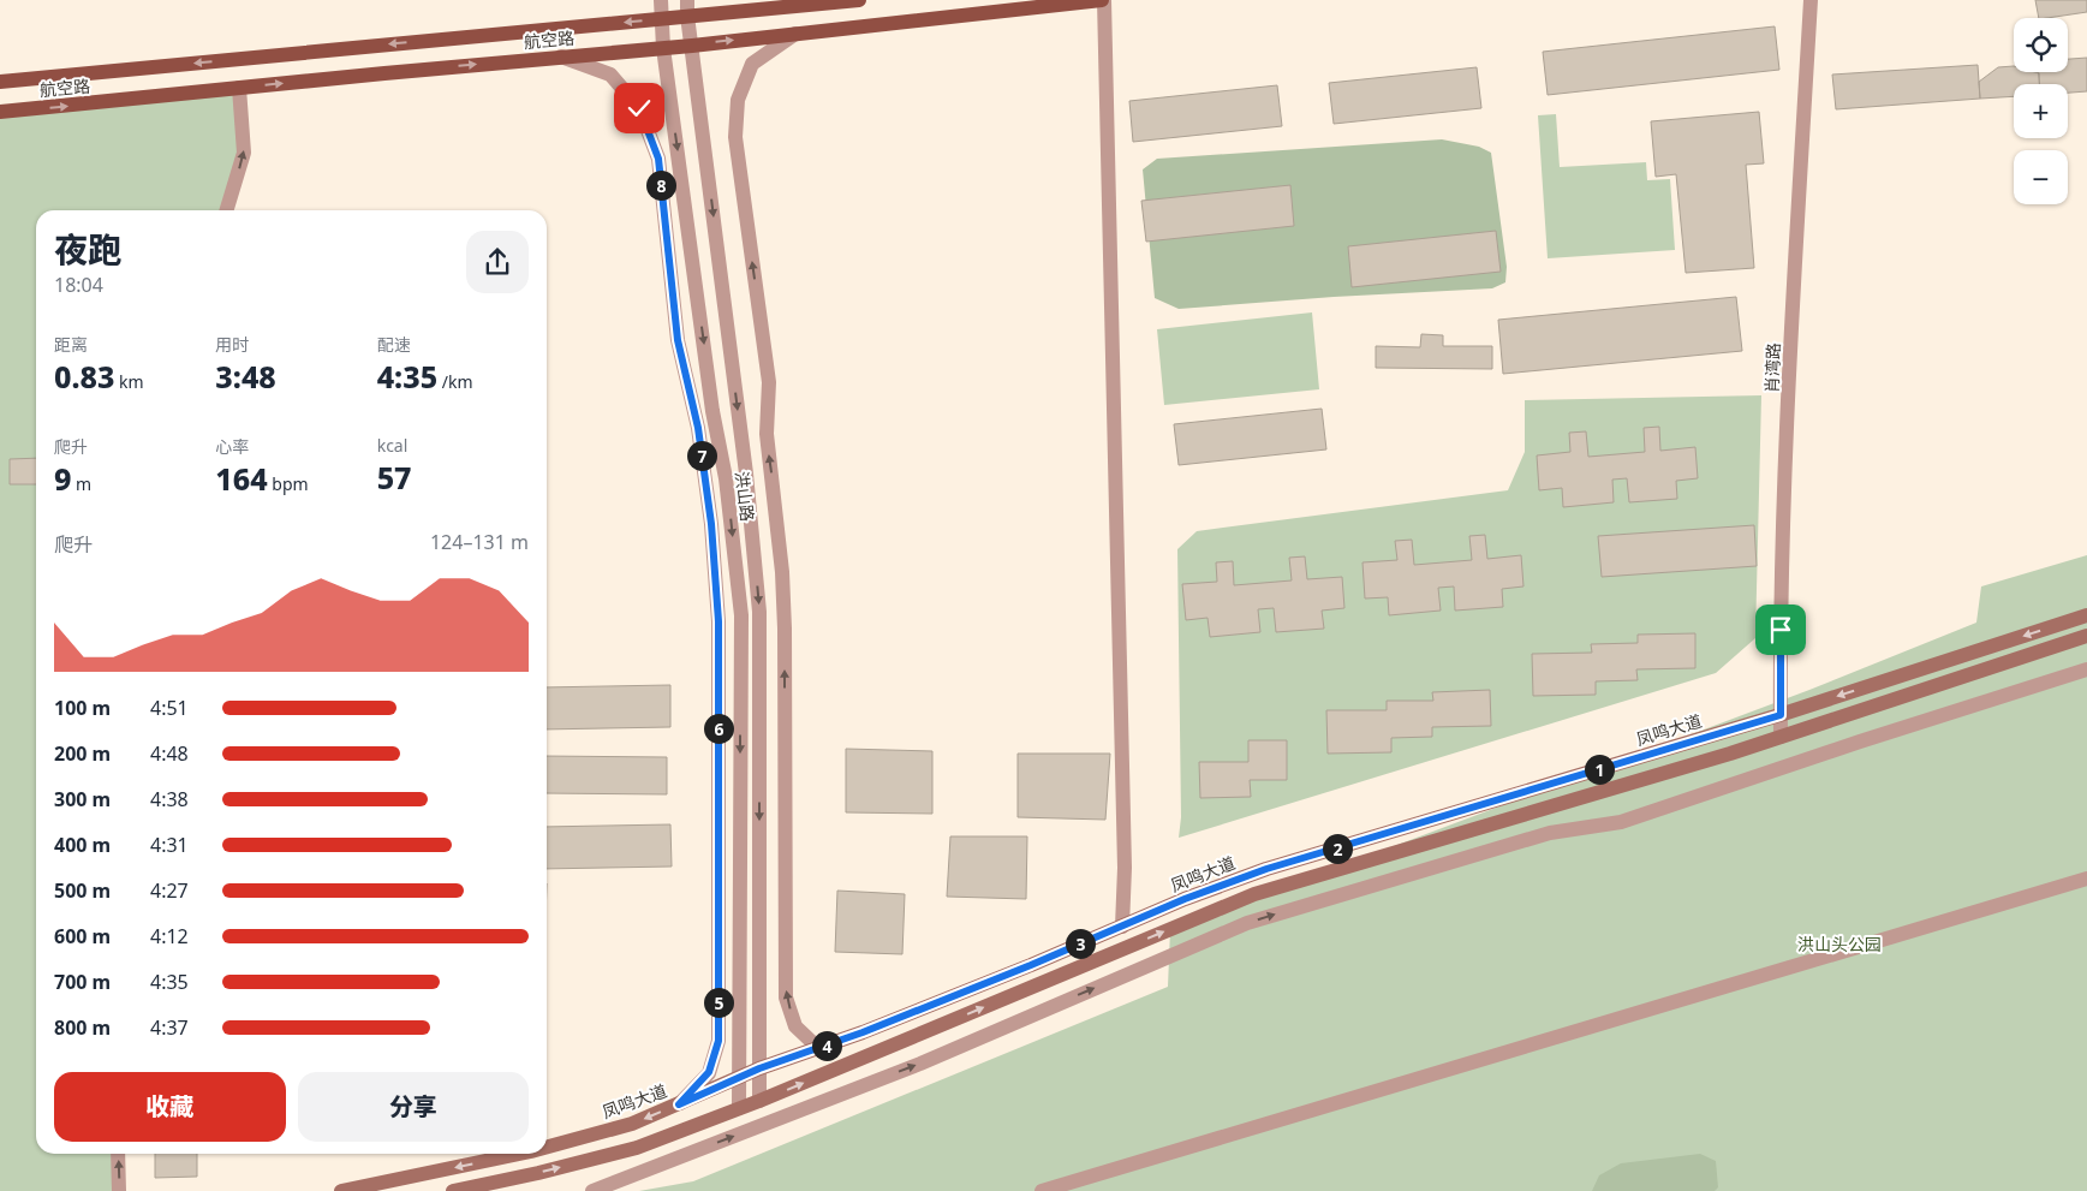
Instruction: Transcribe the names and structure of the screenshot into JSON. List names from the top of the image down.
{
  "streets": {
    "main road": ["航空路", "凤鸣大道"],
    "street": ["肖湾路", "洪山路"]
  },
  "crossings": [
    ["航空路", "洪山路"],
    ["肖湾路", "凤鸣大道"],
    ["洪山路", "凤鸣大道"]
  ],
  "parks": ["洪山头公园"],
  "page": {
    "map_buttons": ["+", "−"],
    "pins": [
      "8",
      "7",
      "6",
      "1",
      "2",
      "3",
      "5",
      "4"
    ],
    "heading": ["夜跑", "18:04"],
    "stats": [
      ["距离", "0.83 km"],
      ["用时", "3:48"],
      ["配速", "4:35 /km"],
      ["爬升", "9 m"],
      ["心率", "164 bpm"],
      ["kcal", "57"]
    ],
    "chart": ["爬升", "124–131 m"],
    "list": [
      {
        "name": "100 m",
        "note": "4:51"
      },
      {
        "name": "200 m",
        "note": "4:48"
      },
      {
        "name": "300 m",
        "note": "4:38"
      },
      {
        "name": "400 m",
        "note": "4:31"
      },
      {
        "name": "500 m",
        "note": "4:27"
      },
      {
        "name": "600 m",
        "note": "4:12"
      },
      {
        "name": "700 m",
        "note": "4:35"
      },
      {
        "name": "800 m",
        "note": "4:37"
      }
    ],
    "buttons": ["收藏", "分享"]
  }
}
